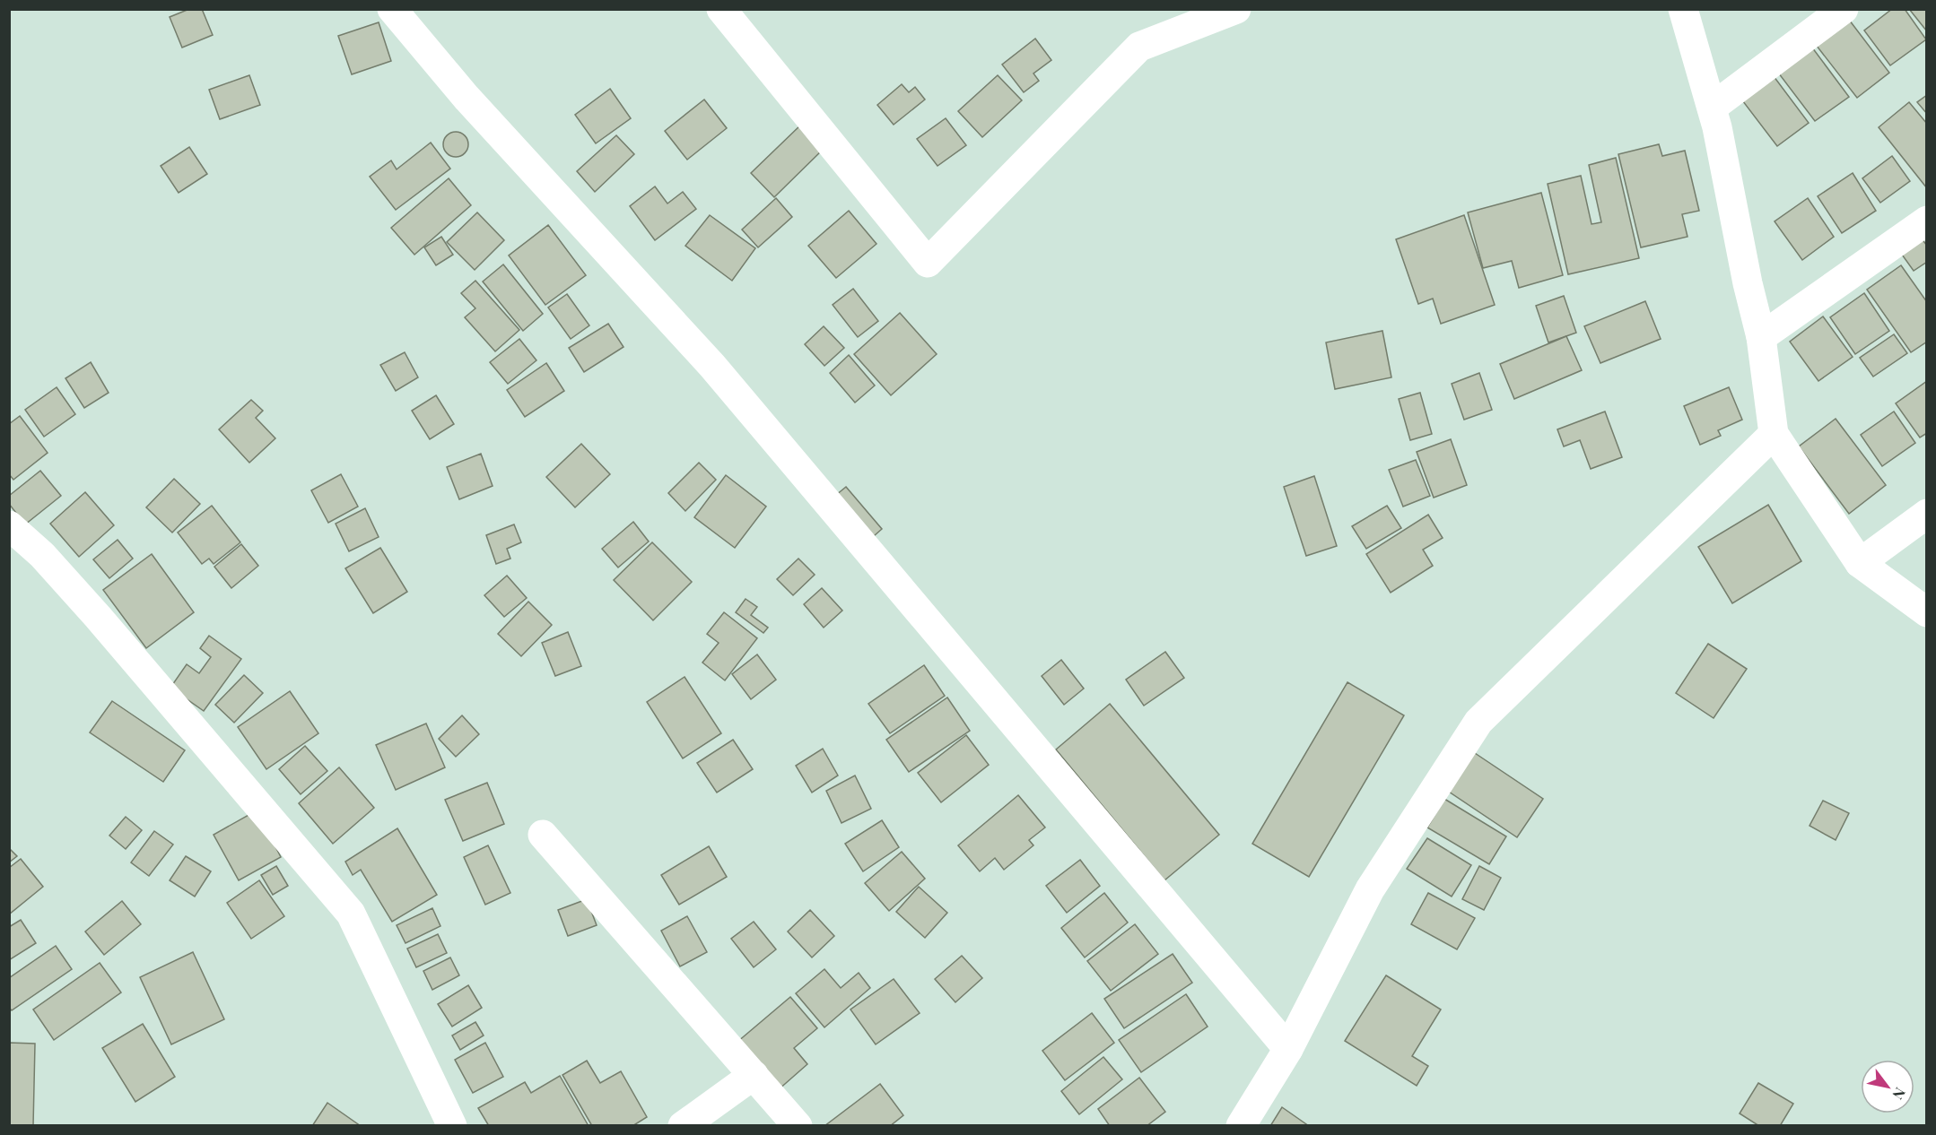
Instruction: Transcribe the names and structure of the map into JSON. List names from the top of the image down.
{
  "north": "bottom right"
}
